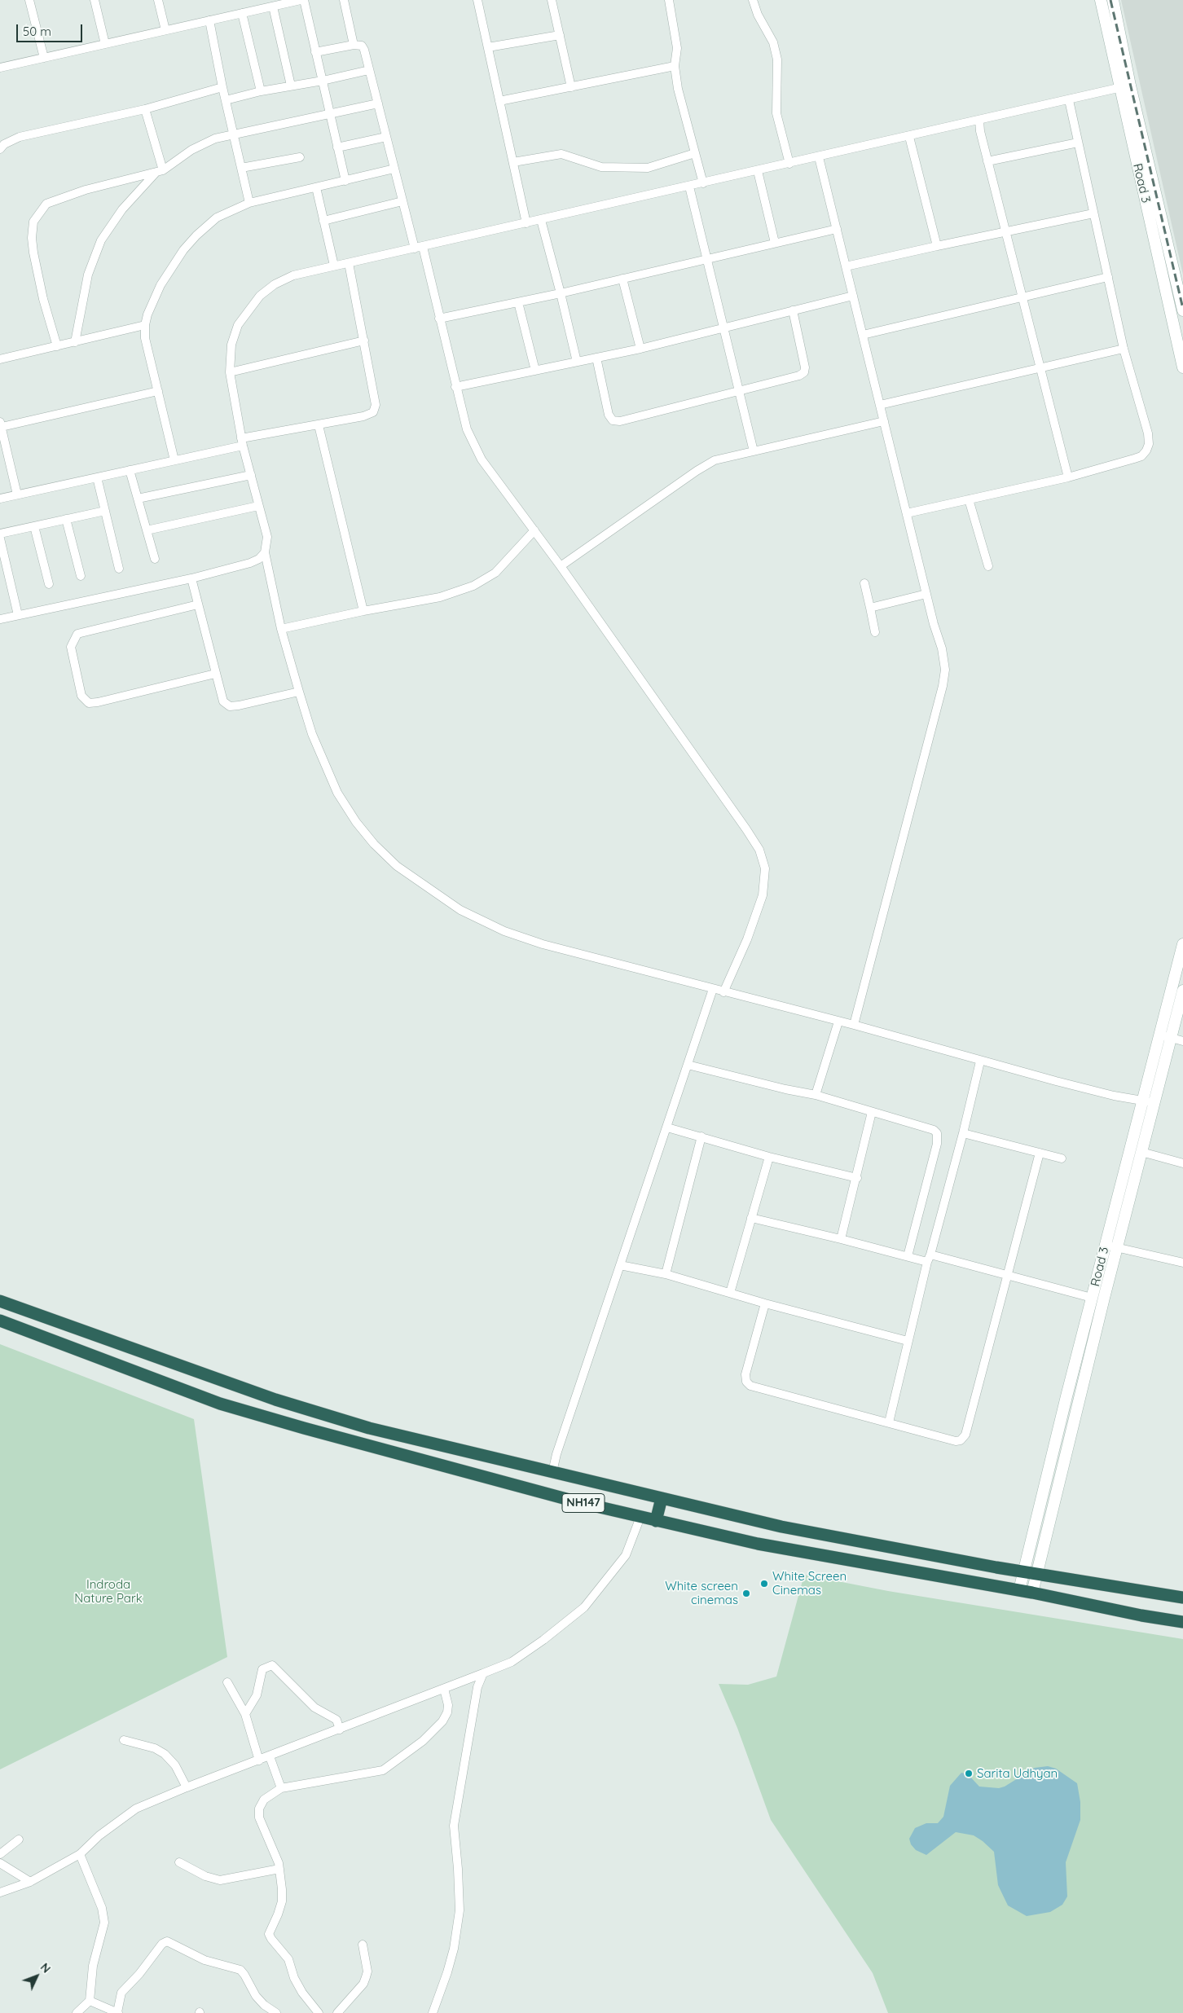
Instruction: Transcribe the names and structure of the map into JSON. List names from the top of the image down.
{
  "streets": {
    "highway": ["NH147"],
    "street": ["Road 3"]
  },
  "crossings": [
    ["Road 3", "NH147"]
  ],
  "parks": ["Indroda Nature Park"],
  "places": ["White Screen Cinemas", "White screen cinemas", "Sarita Udhyan"],
  "scale_bar": "50 m",
  "north": "top right"
}
